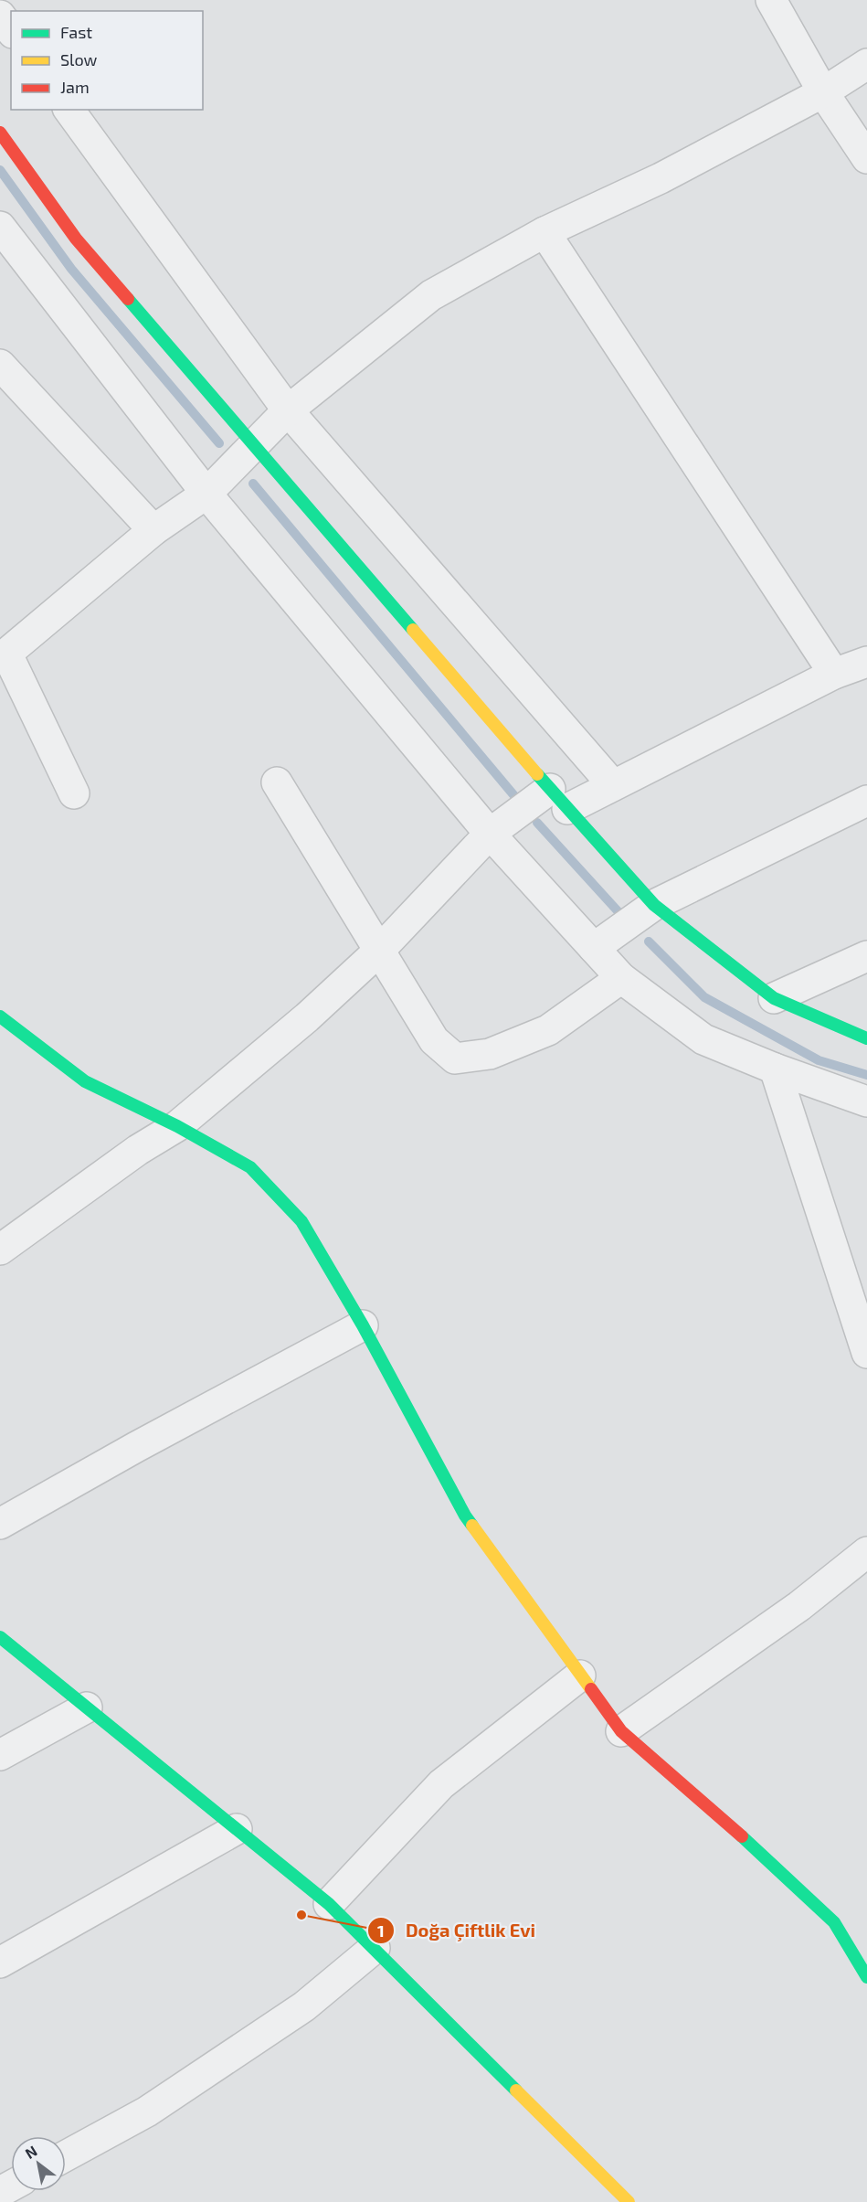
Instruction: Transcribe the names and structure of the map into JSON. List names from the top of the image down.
{
  "places": ["Doğa Çiftlik Evi"],
  "legend": ["Fast", "Slow", "Jam"],
  "north": "top left"
}
